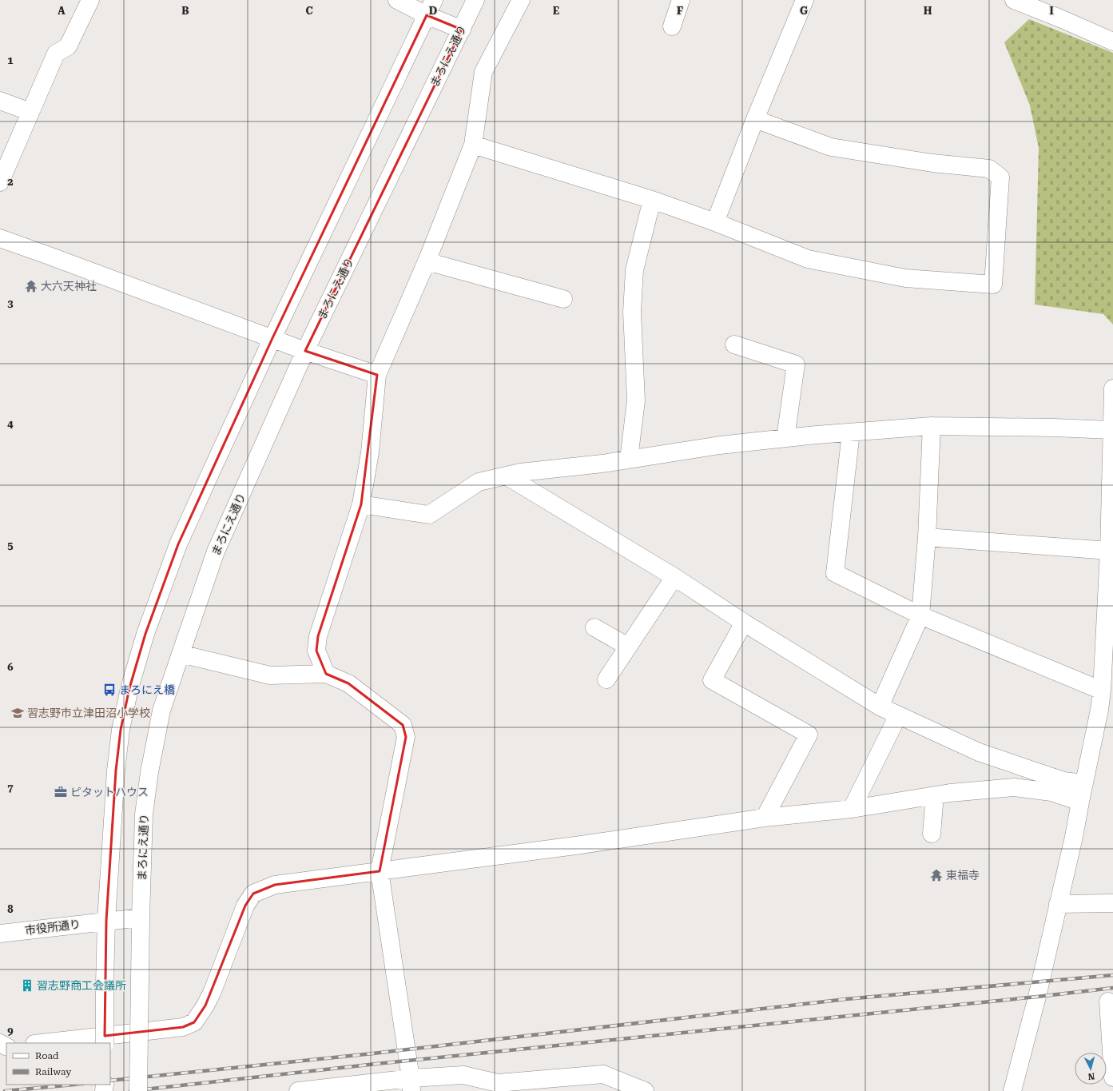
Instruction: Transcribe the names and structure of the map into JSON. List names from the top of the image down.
{
  "streets": {
    "street": ["まろにえ通り", "市役所通り"]
  },
  "crossings": [
    ["まろにえ通り", "市役所通り"]
  ],
  "places": {
    "temple": ["大六天神社", "東福寺"],
    "bus stop": ["まろにえ橋"],
    "school or university": ["習志野市立津田沼小学校"],
    "office": ["ピタットハウス"],
    "building": ["習志野商工会議所"]
  },
  "legend": ["Road", "Railway"],
  "north": "bottom",
  "grid": {
    "columns": [
      "A",
      "B",
      "C",
      "D",
      "E",
      "F",
      "G",
      "H",
      "I"
    ],
    "rows": [
      "1",
      "2",
      "3",
      "4",
      "5",
      "6",
      "7",
      "8",
      "9"
    ]
  }
}
